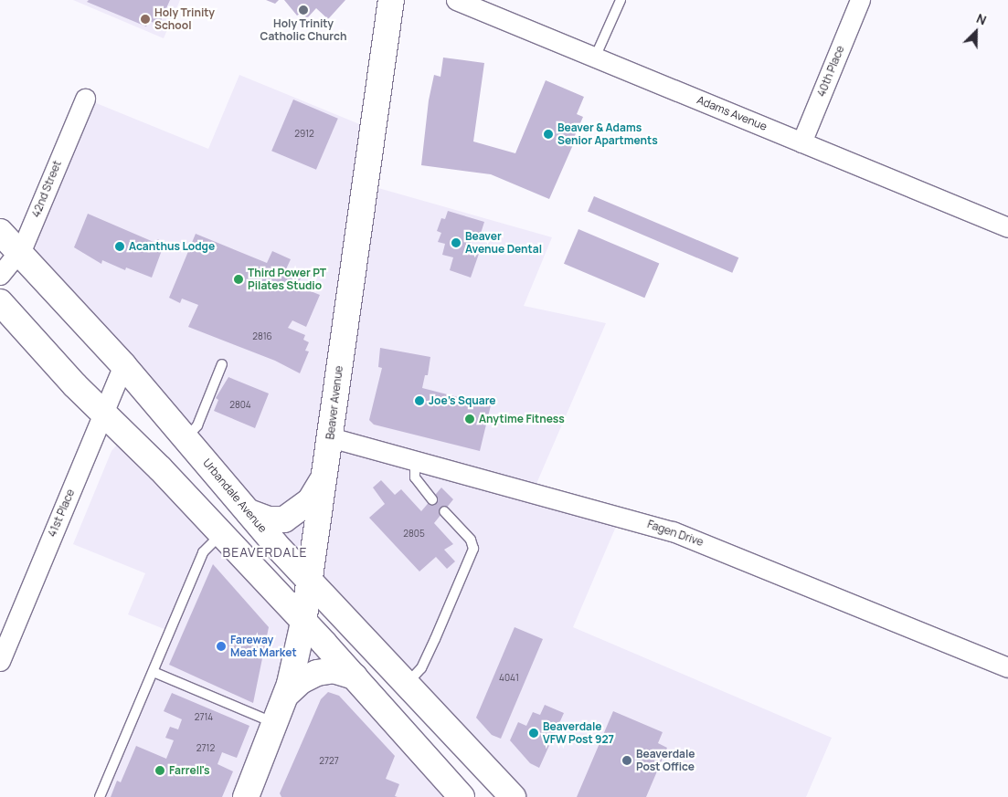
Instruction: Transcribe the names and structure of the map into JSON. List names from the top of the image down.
{
  "streets": {
    "street": [
      "40th Place",
      "Adams Avenue",
      "42nd Street",
      "Beaver Avenue",
      "Urbandale Avenue",
      "41st Place",
      "Fagen Drive"
    ]
  },
  "crossings": [
    ["40th Place", "Adams Avenue"],
    ["42nd Street", "Urbandale Avenue"],
    ["Beaver Avenue", "Urbandale Avenue"],
    ["Beaver Avenue", "Fagen Drive"],
    ["Urbandale Avenue", "41st Place"]
  ],
  "districts": ["BEAVERDALE"],
  "places": [
    "Holy Trinity Catholic Church",
    "Holy Trinity School",
    "Beaver & Adams Senior Apartments",
    "Beaver Avenue Dental",
    "Acanthus Lodge",
    "Third Power PT Pilates Studio",
    "Joe's Square",
    "Anytime Fitness",
    "Fareway Meat Market",
    "Beaverdale VFW Post 927",
    "Beaverdale Post Office",
    "Farrell's"
  ],
  "house_numbers": [
    "2912",
    "2816",
    "2804",
    "2805",
    "4041",
    "2714",
    "2712",
    "2727"
  ],
  "north": "top right"
}
